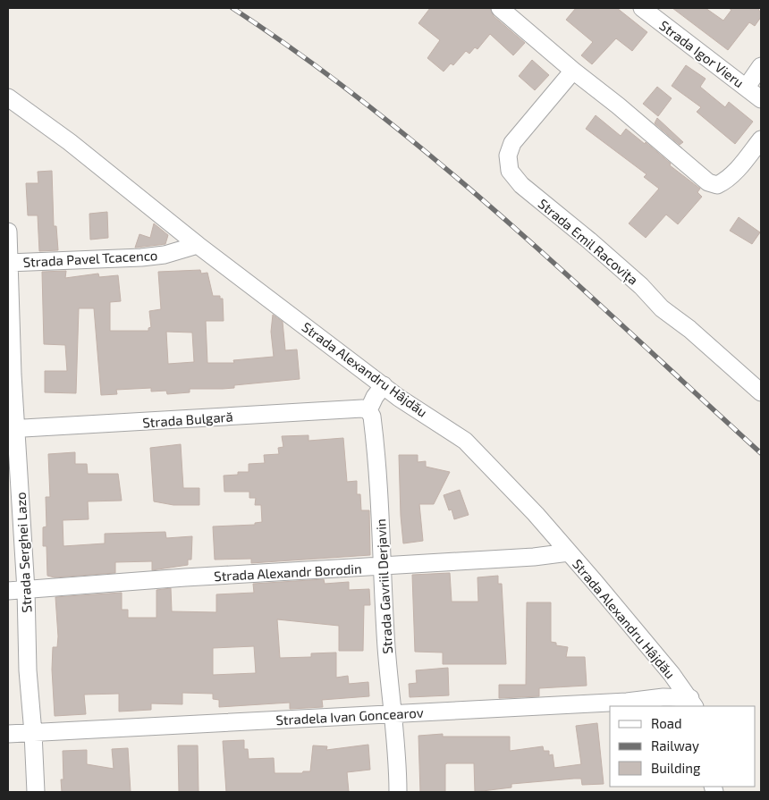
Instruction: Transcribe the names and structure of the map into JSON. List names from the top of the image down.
{
  "streets": {
    "street": [
      "Strada Igor Vieru",
      "Strada Emil Racovița",
      "Strada Pavel Tcacenco",
      "Strada Alexandru Hâjdău",
      "Strada Bulgară",
      "Strada Serghei Lazo",
      "Strada Alexandr Borodin",
      "Strada Gavriil Derjavin",
      "Stradela Ivan Goncearov"
    ]
  },
  "crossings": [
    ["Strada Pavel Tcacenco", "Strada Alexandru Hâjdău"],
    ["Strada Pavel Tcacenco", "Strada Serghei Lazo"],
    ["Strada Alexandru Hâjdău", "Strada Alexandr Borodin"],
    ["Strada Alexandru Hâjdău", "Stradela Ivan Goncearov"],
    ["Strada Bulgară", "Strada Serghei Lazo"],
    ["Strada Bulgară", "Strada Gavriil Derjavin"],
    ["Strada Serghei Lazo", "Strada Alexandr Borodin"],
    ["Strada Serghei Lazo", "Stradela Ivan Goncearov"],
    ["Strada Alexandr Borodin", "Strada Gavriil Derjavin"],
    ["Strada Gavriil Derjavin", "Stradela Ivan Goncearov"]
  ],
  "legend": ["Road", "Railway", "Building"]
}
